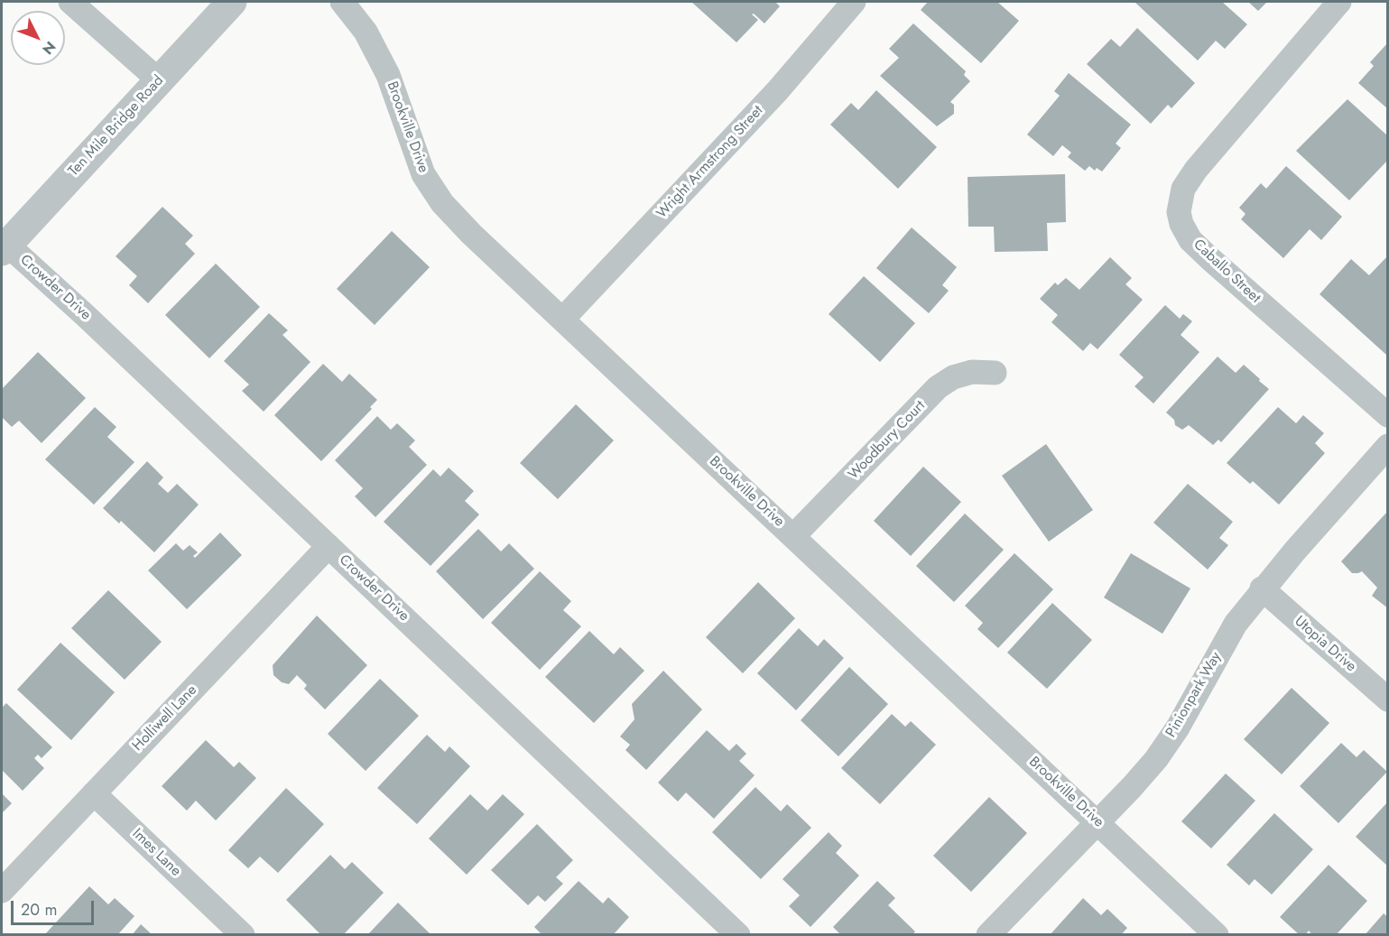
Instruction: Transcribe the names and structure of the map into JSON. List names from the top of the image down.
{
  "streets": {
    "street": [
      "Ten Mile Bridge Road",
      "Brookville Drive",
      "Wright Armstrong Street",
      "Caballo Street",
      "Crowder Drive",
      "Woodbury Court",
      "Utopia Drive",
      "Pinionpark Way",
      "Holliwell Lane",
      "Imes Lane"
    ]
  },
  "crossings": [
    ["Ten Mile Bridge Road", "Crowder Drive"],
    ["Brookville Drive", "Wright Armstrong Street"],
    ["Brookville Drive", "Woodbury Court"],
    ["Brookville Drive", "Pinionpark Way"],
    ["Crowder Drive", "Holliwell Lane"],
    ["Utopia Drive", "Pinionpark Way"],
    ["Holliwell Lane", "Imes Lane"]
  ],
  "scale_bar": "20 m",
  "north": "bottom right"
}
